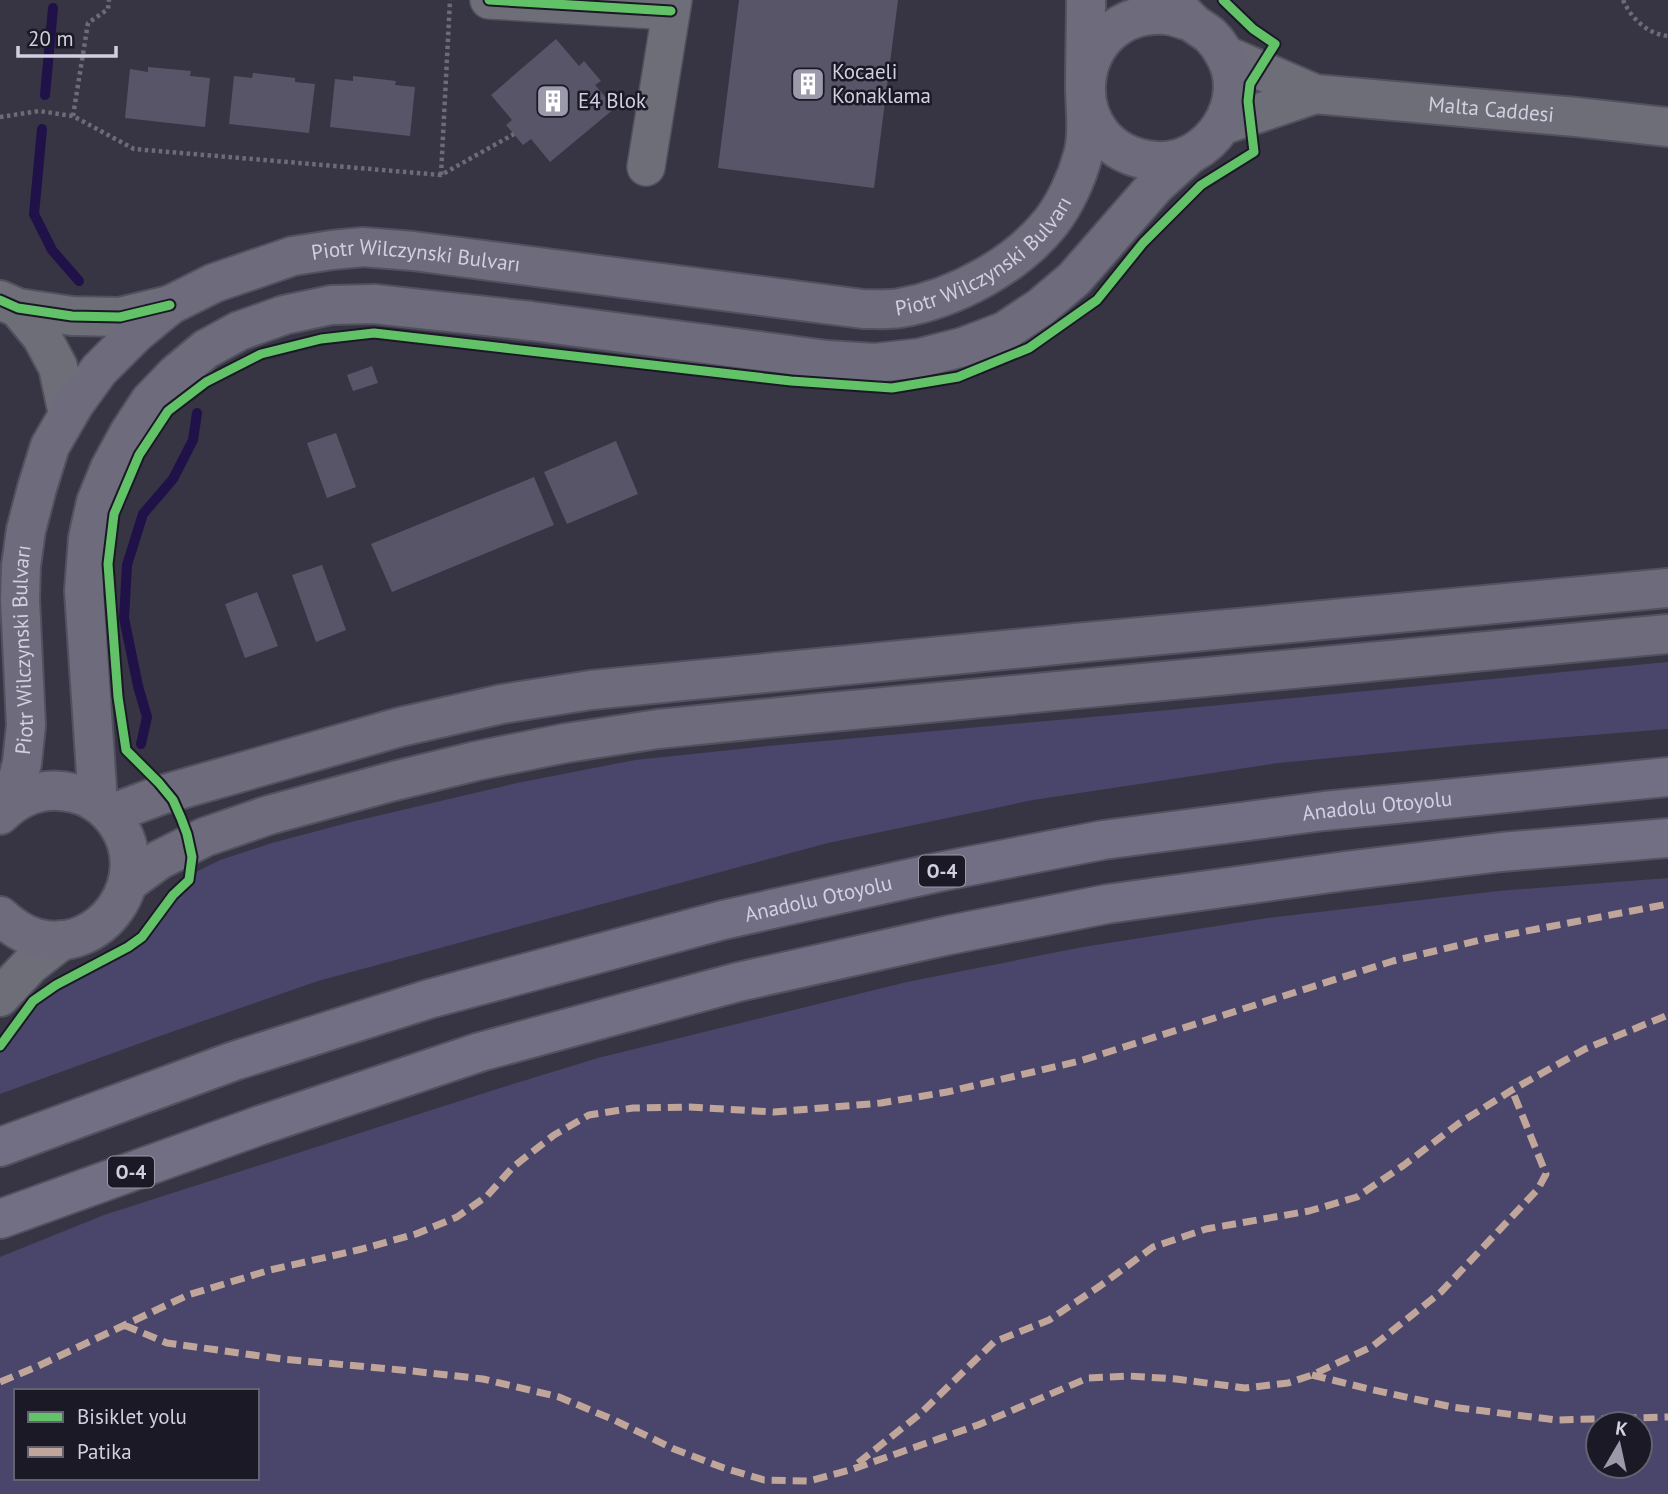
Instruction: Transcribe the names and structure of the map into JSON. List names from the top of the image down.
{
  "streets": {
    "highway": ["Anadolu Otoyolu", "O-4"],
    "main road": ["Malta Caddesi", "Piotr Wilczynski Bulvarı"]
  },
  "crossings": [
    ["Malta Caddesi", "Piotr Wilczynski Bulvarı"]
  ],
  "places": {
    "building": ["Kocaeli Konaklama", "E4 Blok"]
  },
  "legend": ["Bisiklet yolu", "Patika"],
  "scale_bar": "20 m",
  "north": "top"
}
